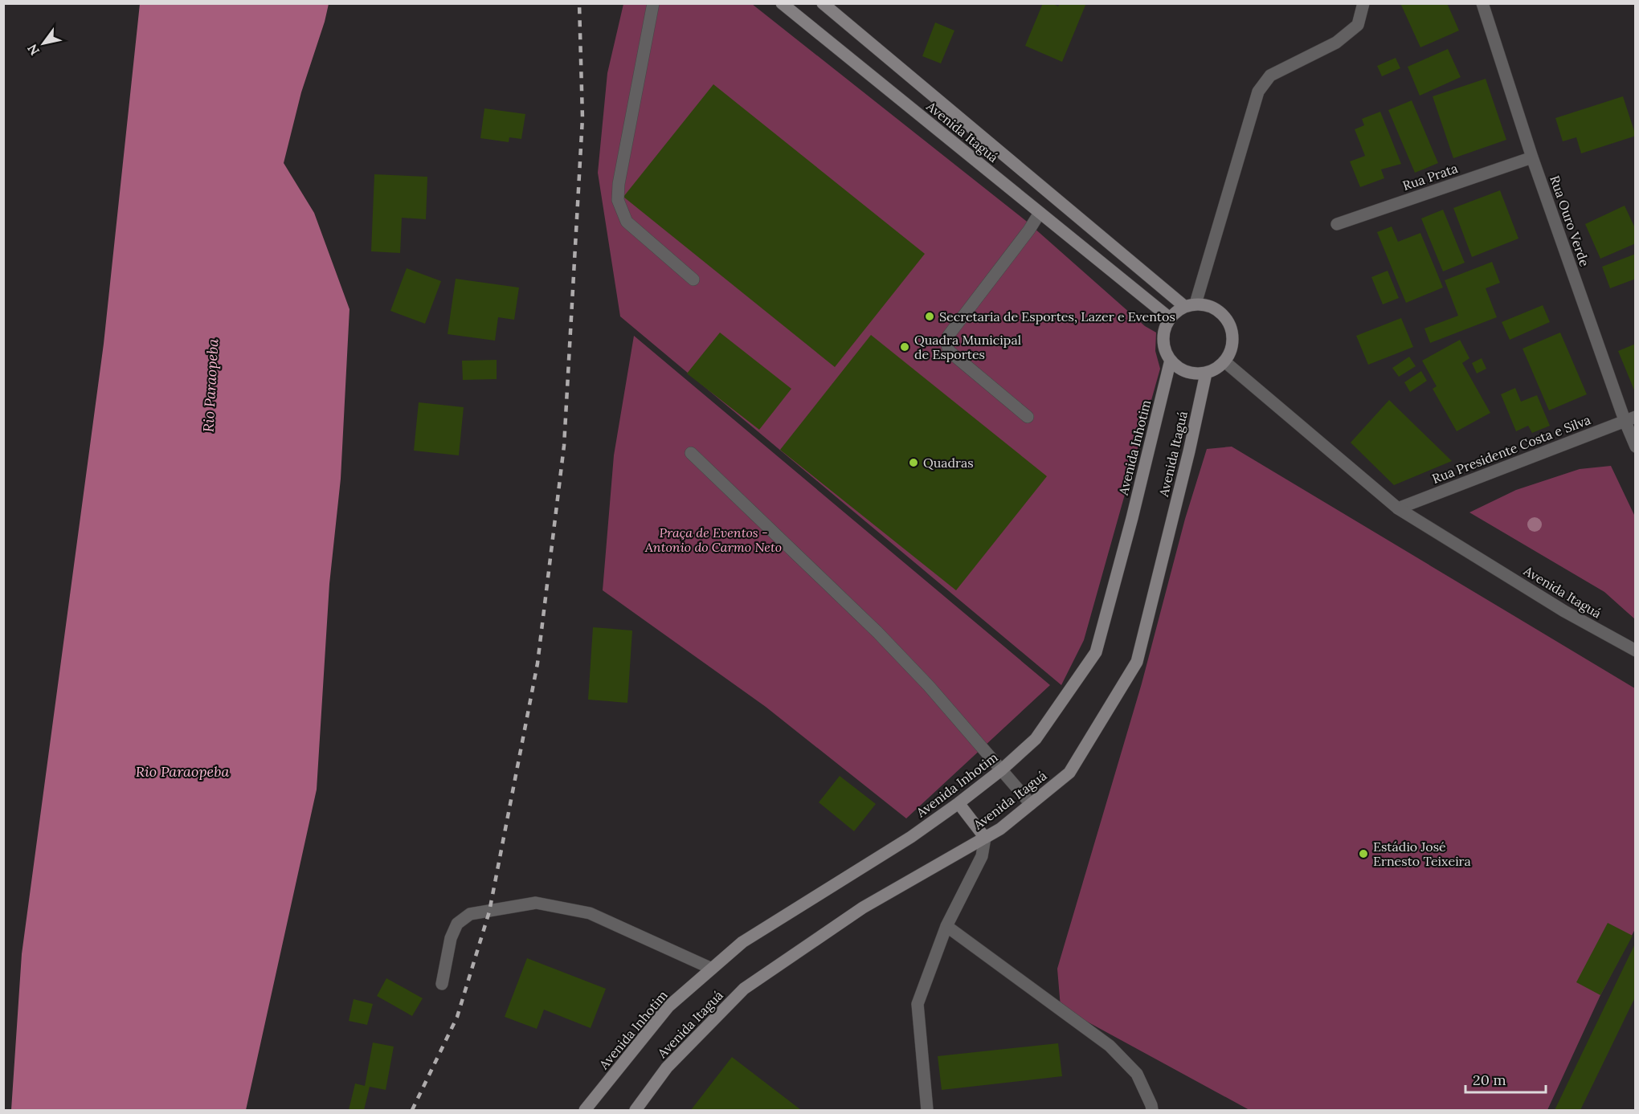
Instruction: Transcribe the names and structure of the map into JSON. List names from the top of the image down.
{
  "streets": {
    "main road": ["Avenida Itaguá", "Avenida Inhotim"],
    "street": ["Rua Prata", "Rua Ouro Verde", "Rua Presidente Costa e Silva"]
  },
  "crossings": [
    ["Avenida Itaguá", "Avenida Inhotim"],
    ["Avenida Itaguá", "Rua Presidente Costa e Silva"],
    ["Rua Prata", "Rua Ouro Verde"],
    ["Rua Ouro Verde", "Rua Presidente Costa e Silva"]
  ],
  "water": ["Rio Paraopeba"],
  "parks": ["Praça de Eventos - Antonio do Carmo Neto"],
  "places": [
    "Secretaria de Esportes, Lazer e Eventos",
    "Quadra Municipal de Esportes",
    "Quadras",
    "Estádio José Ernesto Teixeira"
  ],
  "scale_bar": "20 m",
  "north": "bottom left"
}
